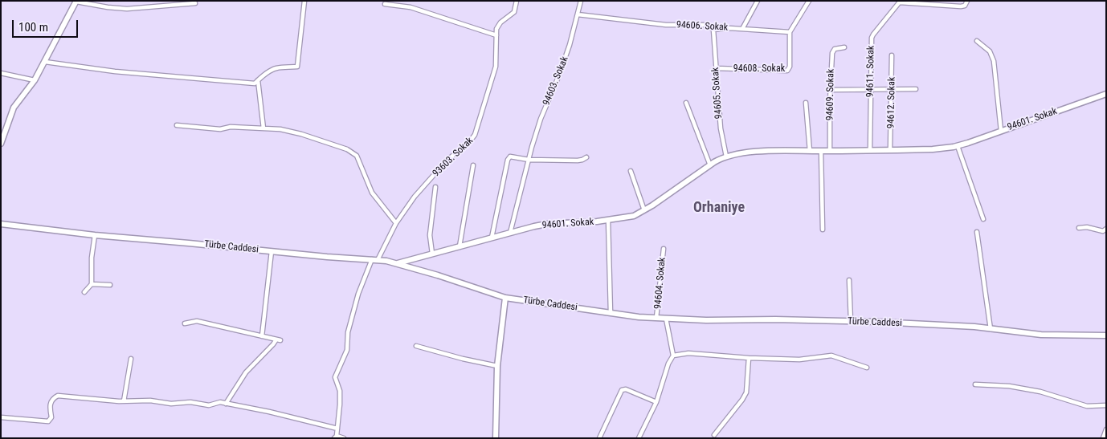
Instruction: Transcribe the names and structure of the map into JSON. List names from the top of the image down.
{
  "streets": {
    "street": [
      "94606. Sokak",
      "94608. Sokak",
      "94611. Sokak",
      "94603. Sokak",
      "94605. Sokak",
      "94609. Sokak",
      "94612. Sokak",
      "94601. Sokak",
      "93603. Sokak",
      "Türbe Caddesi",
      "94604. Sokak"
    ]
  },
  "crossings": [
    ["94606. Sokak", "94608. Sokak"],
    ["94606. Sokak", "94603. Sokak"],
    ["94606. Sokak", "94605. Sokak"],
    ["94608. Sokak", "94605. Sokak"],
    ["94611. Sokak", "94601. Sokak"],
    ["94603. Sokak", "94601. Sokak"],
    ["94605. Sokak", "94601. Sokak"],
    ["94609. Sokak", "94601. Sokak"],
    ["94612. Sokak", "94601. Sokak"],
    ["94601. Sokak", "Türbe Caddesi"],
    ["93603. Sokak", "Türbe Caddesi"],
    ["Türbe Caddesi", "94604. Sokak"]
  ],
  "districts": ["Orhaniye"],
  "scale_bar": "100 m"
}
